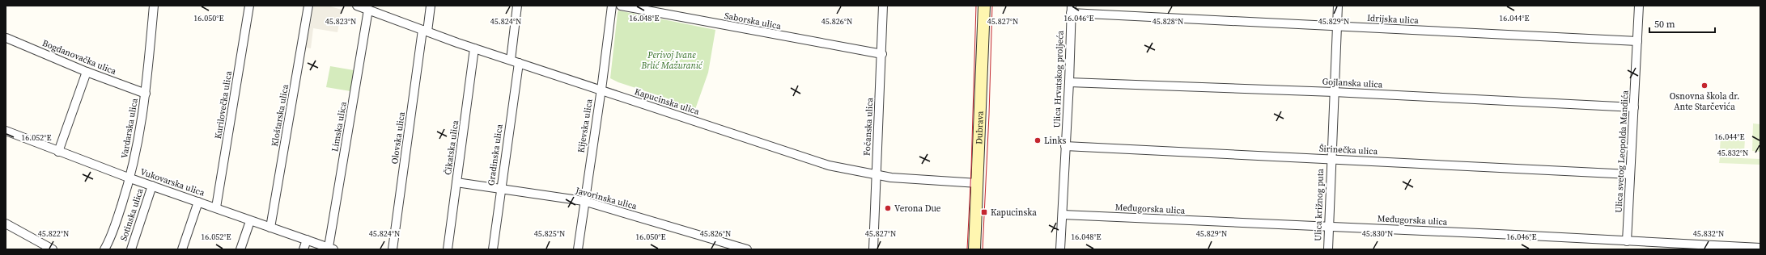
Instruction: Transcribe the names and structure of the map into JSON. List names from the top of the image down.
{
  "streets": {
    "main road": ["Dubrava"],
    "street": [
      "Idrijska ulica",
      "Saborska ulica",
      "Bogdanovačka ulica",
      "Ulica Hrvatskog proljeća",
      "Gojlanska ulica",
      "Kapucinska ulica",
      "Kurilovečka ulica",
      "Kloštarska ulica",
      "Kijevska ulica",
      "Limska ulica",
      "Fočanska ulica",
      "Vardarska ulica",
      "Olovska ulica",
      "Čikatska ulica",
      "Širinečka ulica",
      "Ulica svetog Leopolda Mandića",
      "Gradinska ulica",
      "Vukovarska ulica",
      "Javorinska ulica",
      "Ulica križnog puta",
      "Međugorska ulica",
      "Sotinska ulica"
    ]
  },
  "crossings": [
    ["Idrijska ulica", "Ulica Hrvatskog proljeća"],
    ["Idrijska ulica", "Ulica svetog Leopolda Mandića"],
    ["Idrijska ulica", "Ulica križnog puta"],
    ["Saborska ulica", "Fočanska ulica"],
    ["Bogdanovačka ulica", "Vardarska ulica"],
    ["Ulica Hrvatskog proljeća", "Gojlanska ulica"],
    ["Ulica Hrvatskog proljeća", "Širinečka ulica"],
    ["Ulica Hrvatskog proljeća", "Međugorska ulica"],
    ["Gojlanska ulica", "Ulica svetog Leopolda Mandića"],
    ["Gojlanska ulica", "Ulica križnog puta"],
    ["Kapucinska ulica", "Kijevska ulica"],
    ["Kapucinska ulica", "Limska ulica"],
    ["Kapucinska ulica", "Fočanska ulica"],
    ["Kapucinska ulica", "Dubrava"],
    ["Kapucinska ulica", "Olovska ulica"],
    ["Kapucinska ulica", "Čikatska ulica"],
    ["Kapucinska ulica", "Gradinska ulica"],
    ["Kurilovečka ulica", "Vukovarska ulica"],
    ["Kloštarska ulica", "Vukovarska ulica"],
    ["Kijevska ulica", "Javorinska ulica"],
    ["Limska ulica", "Vukovarska ulica"],
    ["Vardarska ulica", "Vukovarska ulica"],
    ["Čikatska ulica", "Javorinska ulica"],
    ["Širinečka ulica", "Ulica svetog Leopolda Mandića"],
    ["Širinečka ulica", "Ulica križnog puta"],
    ["Ulica svetog Leopolda Mandića", "Međugorska ulica"],
    ["Gradinska ulica", "Javorinska ulica"],
    ["Vukovarska ulica", "Sotinska ulica"],
    ["Ulica križnog puta", "Međugorska ulica"]
  ],
  "parks": ["Perivoj Ivane Brlić Mažuranić"],
  "places": {
    "other": ["Osnovna škola dr. Ante Starčevića", "Links", "Verona Due"],
    "transit": ["Kapucinska"]
  },
  "scale_bar": "50 m",
  "coordinates": [
    "16.050°E",
    "16.048°E",
    "16.046°E",
    "16.044°E",
    "45.823°N",
    "45.824°N",
    "45.828°N",
    "45.826°N",
    "45.827°N",
    "45.829°N",
    "16.052°E",
    "45.832°N",
    "45.822°N",
    "45.825°N",
    "45.830°N"
  ]
}
